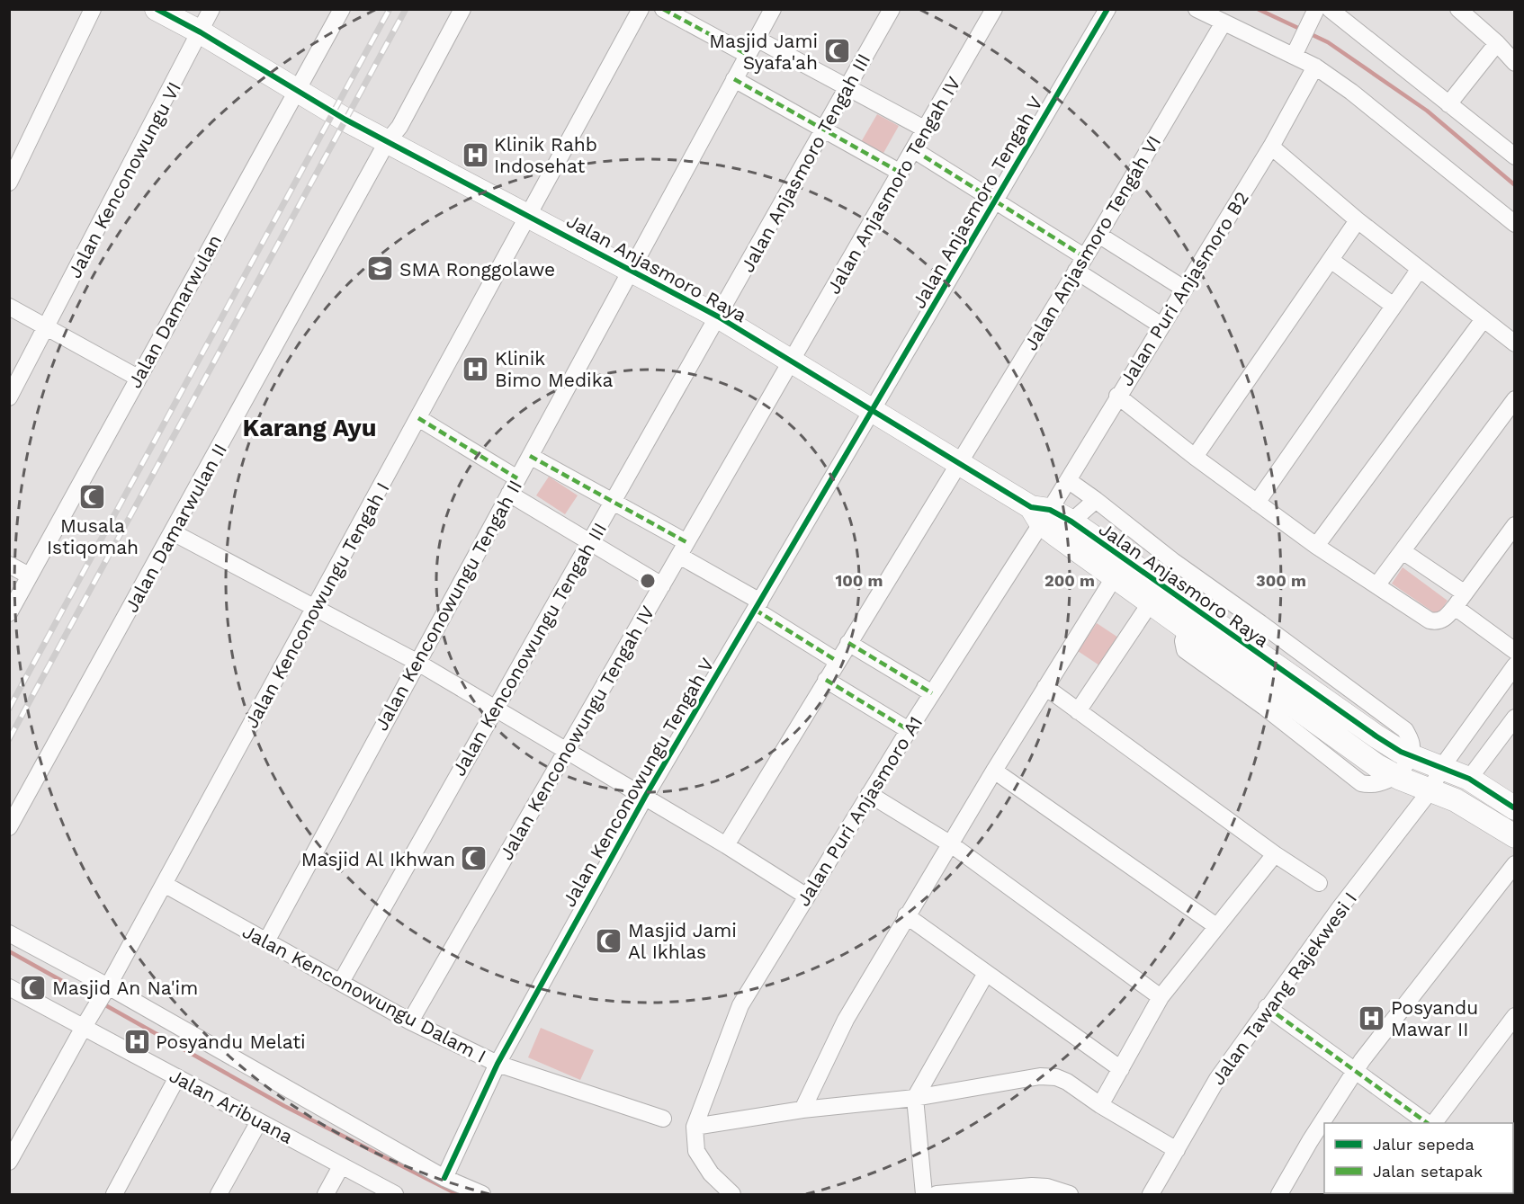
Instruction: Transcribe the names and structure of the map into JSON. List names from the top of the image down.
{
  "streets": {
    "street": [
      "Jalan Anjasmoro Tengah III",
      "Jalan Kenconowungu VI",
      "Jalan Anjasmoro Tengah IV",
      "Jalan Anjasmoro Tengah V",
      "Jalan Anjasmoro Tengah VI",
      "Jalan Anjasmoro Raya",
      "Jalan Puri Anjasmoro B2",
      "Jalan Damarwulan",
      "Jalan Damarwulan II",
      "Jalan Kenconowungu Tengah I",
      "Jalan Kenconowungu Tengah II",
      "Jalan Kenconowungu Tengah III",
      "Jalan Kenconowungu Tengah IV",
      "Jalan Kenconowungu Tengah V",
      "Jalan Puri Anjasmoro A1",
      "Jalan Tawang Rajekwesi I",
      "Jalan Kenconowungu Dalam I",
      "Jalan Aribuana"
    ]
  },
  "crossings": [
    ["Jalan Anjasmoro Tengah III", "Jalan Anjasmoro Raya"],
    ["Jalan Anjasmoro Tengah III", "Jalan Kenconowungu Tengah III"],
    ["Jalan Kenconowungu VI", "Jalan Anjasmoro Raya"],
    ["Jalan Anjasmoro Tengah IV", "Jalan Anjasmoro Raya"],
    ["Jalan Anjasmoro Tengah IV", "Jalan Kenconowungu Tengah IV"],
    ["Jalan Anjasmoro Tengah V", "Jalan Anjasmoro Raya"],
    ["Jalan Anjasmoro Tengah V", "Jalan Kenconowungu Tengah V"],
    ["Jalan Anjasmoro Tengah VI", "Jalan Anjasmoro Raya"],
    ["Jalan Anjasmoro Raya", "Jalan Puri Anjasmoro B2"],
    ["Jalan Anjasmoro Raya", "Jalan Damarwulan"],
    ["Jalan Anjasmoro Raya", "Jalan Damarwulan II"],
    ["Jalan Anjasmoro Raya", "Jalan Kenconowungu Tengah I"],
    ["Jalan Anjasmoro Raya", "Jalan Kenconowungu Tengah II"],
    ["Jalan Anjasmoro Raya", "Jalan Kenconowungu Tengah III"],
    ["Jalan Anjasmoro Raya", "Jalan Kenconowungu Tengah IV"],
    ["Jalan Anjasmoro Raya", "Jalan Kenconowungu Tengah V"],
    ["Jalan Anjasmoro Raya", "Jalan Puri Anjasmoro A1"],
    ["Jalan Anjasmoro Raya", "Jalan Tawang Rajekwesi I"],
    ["Jalan Puri Anjasmoro B2", "Jalan Puri Anjasmoro A1"],
    ["Jalan Kenconowungu Tengah I", "Jalan Kenconowungu Dalam I"],
    ["Jalan Kenconowungu Tengah I", "Jalan Aribuana"],
    ["Jalan Kenconowungu Tengah II", "Jalan Kenconowungu Dalam I"],
    ["Jalan Kenconowungu Tengah III", "Jalan Kenconowungu Dalam I"],
    ["Jalan Kenconowungu Tengah IV", "Jalan Kenconowungu Dalam I"],
    ["Jalan Kenconowungu Tengah V", "Jalan Kenconowungu Dalam I"]
  ],
  "districts": ["Karang Ayu"],
  "places": {
    "mosque": [
      "Masjid Jami Syafa'ah",
      "Musala Istiqomah",
      "Masjid Al Ikhwan",
      "Masjid Jami Al Ikhlas",
      "Masjid An Na'im"
    ],
    "hospital": [
      "Klinik Rahb Indosehat",
      "Klinik Bimo Medika",
      "Posyandu Mawar II",
      "Posyandu Melati"
    ],
    "school or university": ["SMA Ronggolawe"]
  },
  "legend": ["Jalur sepeda", "Jalan setapak"],
  "rings": ["100 m", "200 m", "300 m"]
}
